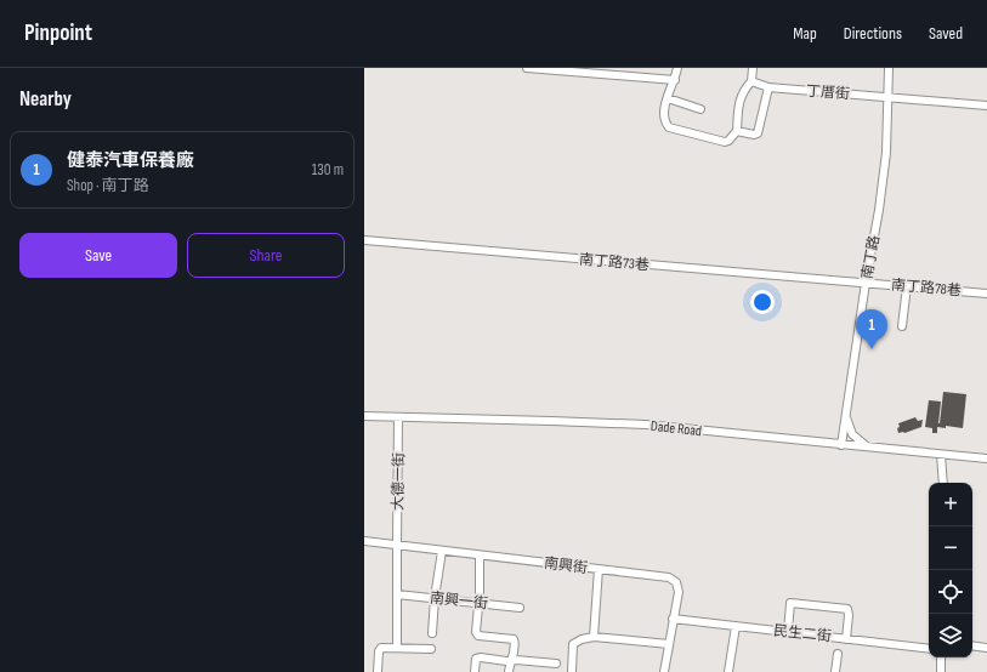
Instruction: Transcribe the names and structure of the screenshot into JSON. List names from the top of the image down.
{
  "streets": {
    "street": [
      "丁厝街",
      "南丁路",
      "南丁路73巷",
      "南丁路78巷",
      "Dade Road",
      "大德一街",
      "南興街",
      "南興一街",
      "民生二街"
    ]
  },
  "crossings": [
    ["丁厝街", "南丁路"],
    ["南丁路", "南丁路73巷"],
    ["南丁路", "南丁路78巷"],
    ["南丁路", "Dade Road"],
    ["南丁路73巷", "南丁路78巷"],
    ["Dade Road", "大德一街"],
    ["大德一街", "南興街"],
    ["大德一街", "南興一街"],
    ["南興街", "民生二街"]
  ],
  "page": {
    "header": "Pinpoint",
    "nav": ["Map", "Directions", "Saved"],
    "heading": "Nearby",
    "list": [
      {
        "mark": "1",
        "name": "健泰汽車保養廠",
        "note": "Shop · 南丁路",
        "value": "130 m"
      }
    ],
    "buttons": ["Save", "Share"],
    "pins": "1",
    "map_buttons": ["+", "−"]
  }
}
